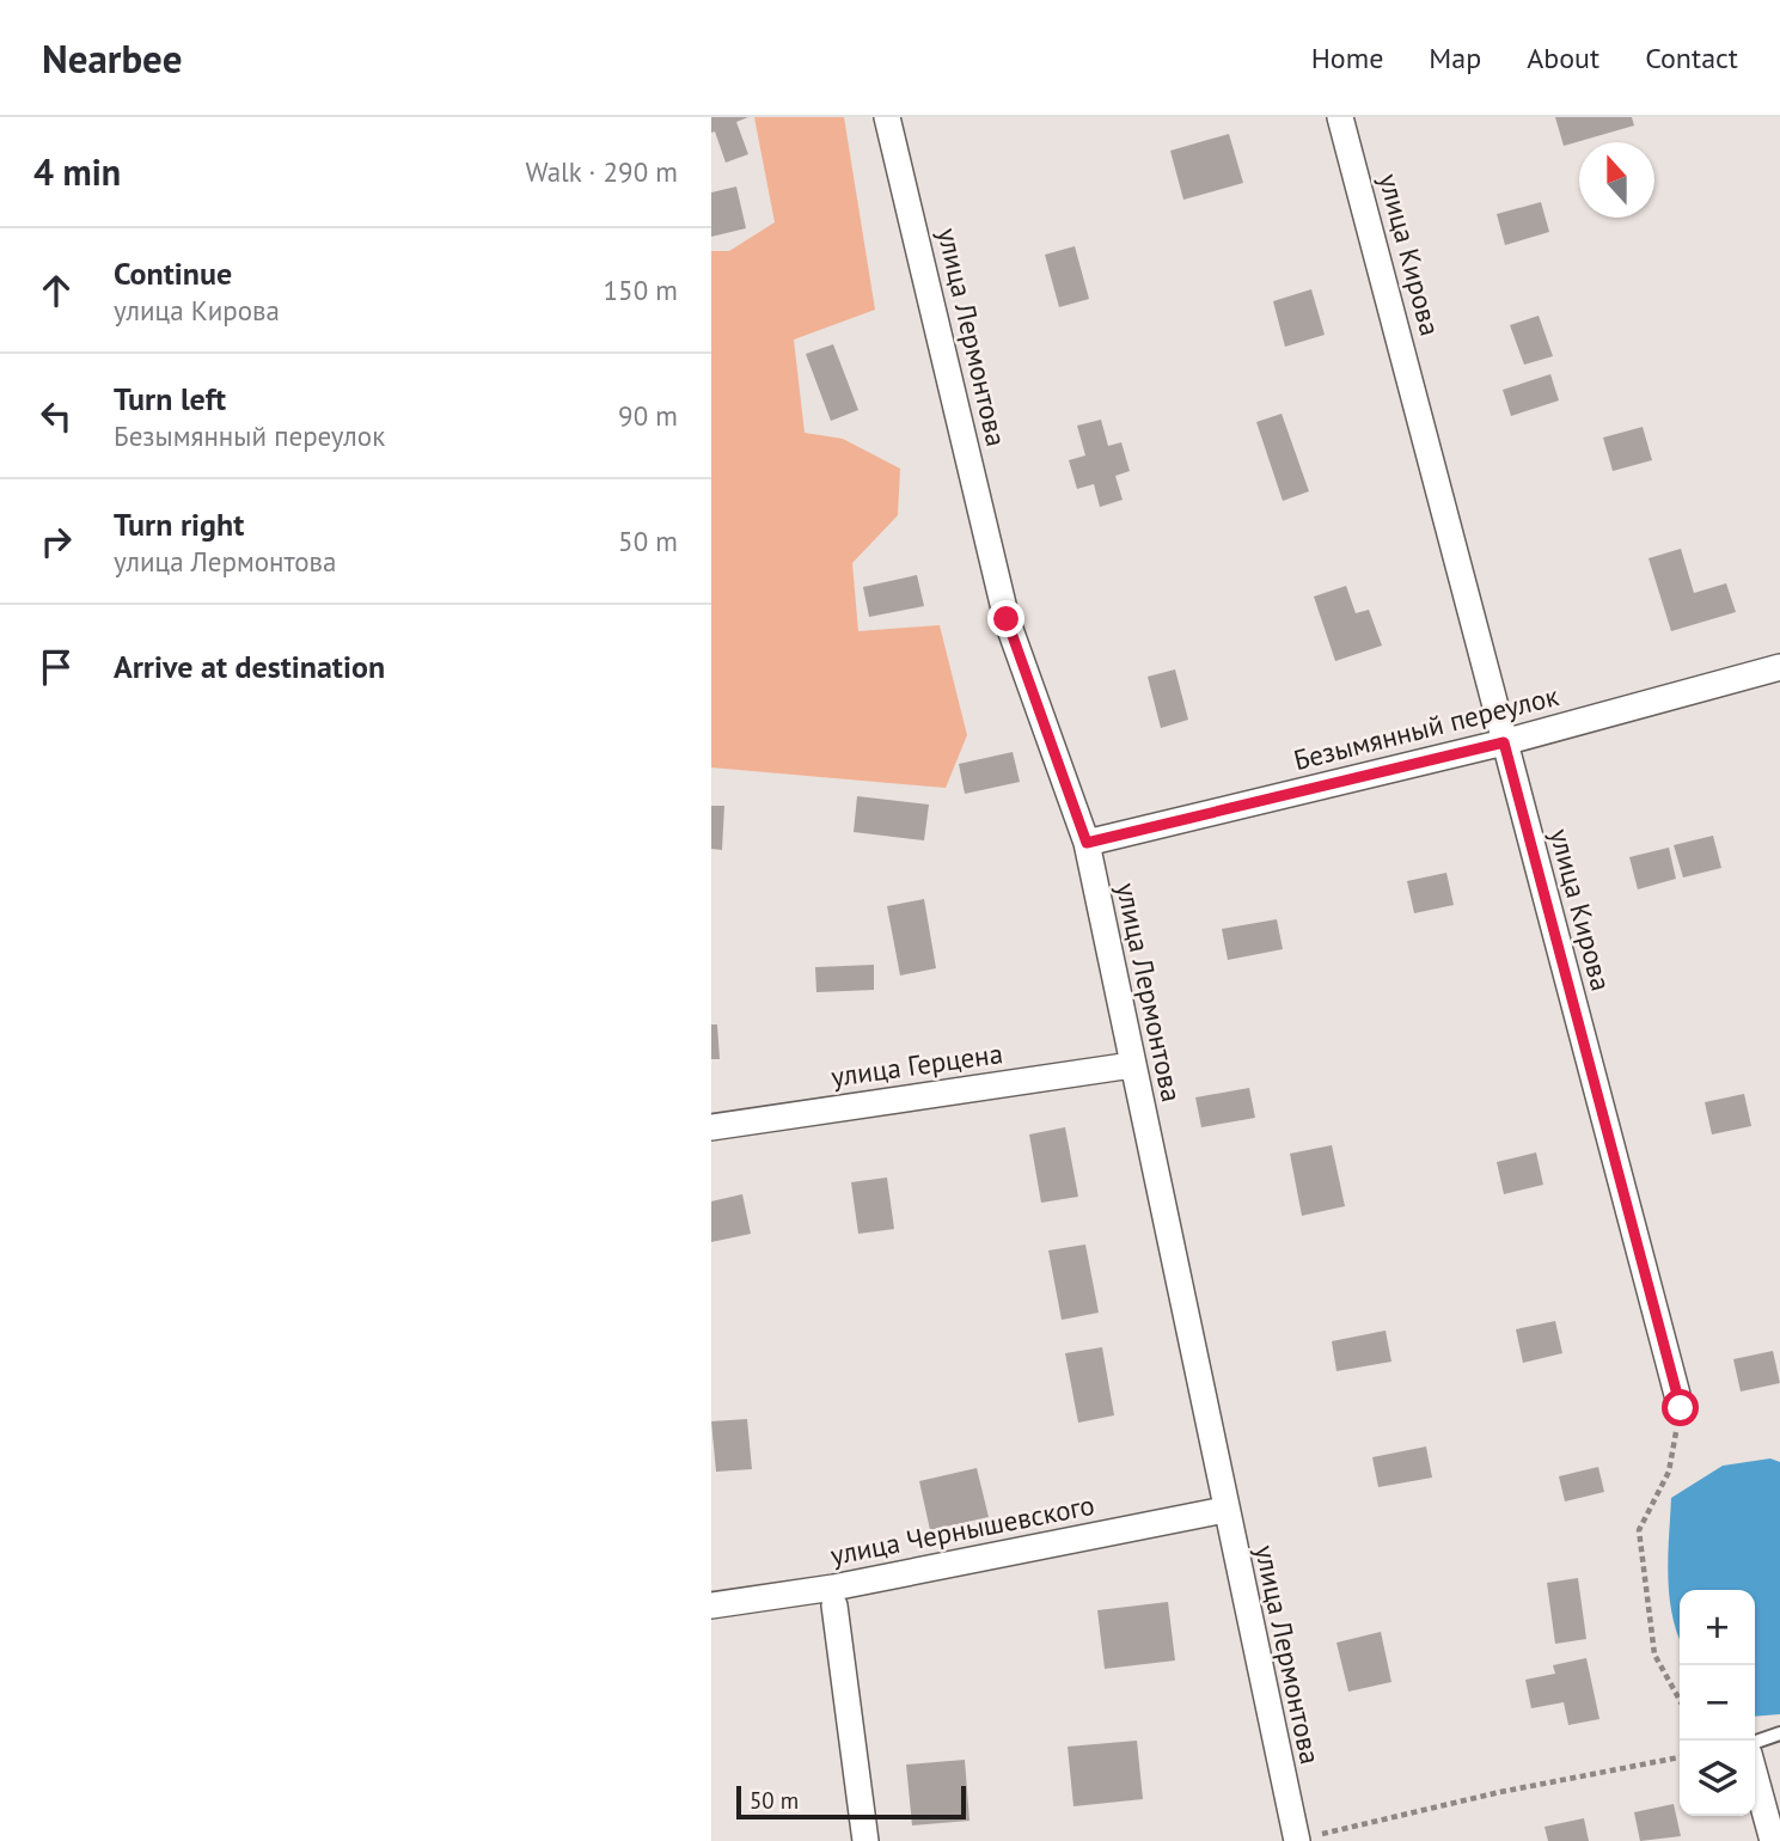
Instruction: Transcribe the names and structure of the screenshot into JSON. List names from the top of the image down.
{
  "streets": {
    "street": [
      "улица Кирова",
      "улица Лермонтова",
      "Безымянный переулок",
      "улица Герцена",
      "улица Чернышевского"
    ]
  },
  "crossings": [
    ["улица Кирова", "Безымянный переулок"],
    ["улица Лермонтова", "Безымянный переулок"],
    ["улица Лермонтова", "улица Герцена"],
    ["улица Лермонтова", "улица Чернышевского"]
  ],
  "scale_bar": "50 m",
  "north": "top",
  "page": {
    "header": "Nearbee",
    "nav": [
      "Home",
      "Map",
      "About",
      "Contact"
    ],
    "heading": ["4 min", "Walk · 290 m"],
    "list": [
      ["Continue", "улица Кирова", "150 m"],
      ["Turn left", "Безымянный переулок", "90 m"],
      ["Turn right", "улица Лермонтова", "50 m"],
      "Arrive at destination"
    ],
    "map_buttons": ["+", "−"],
    "scale": "50 m"
  }
}
